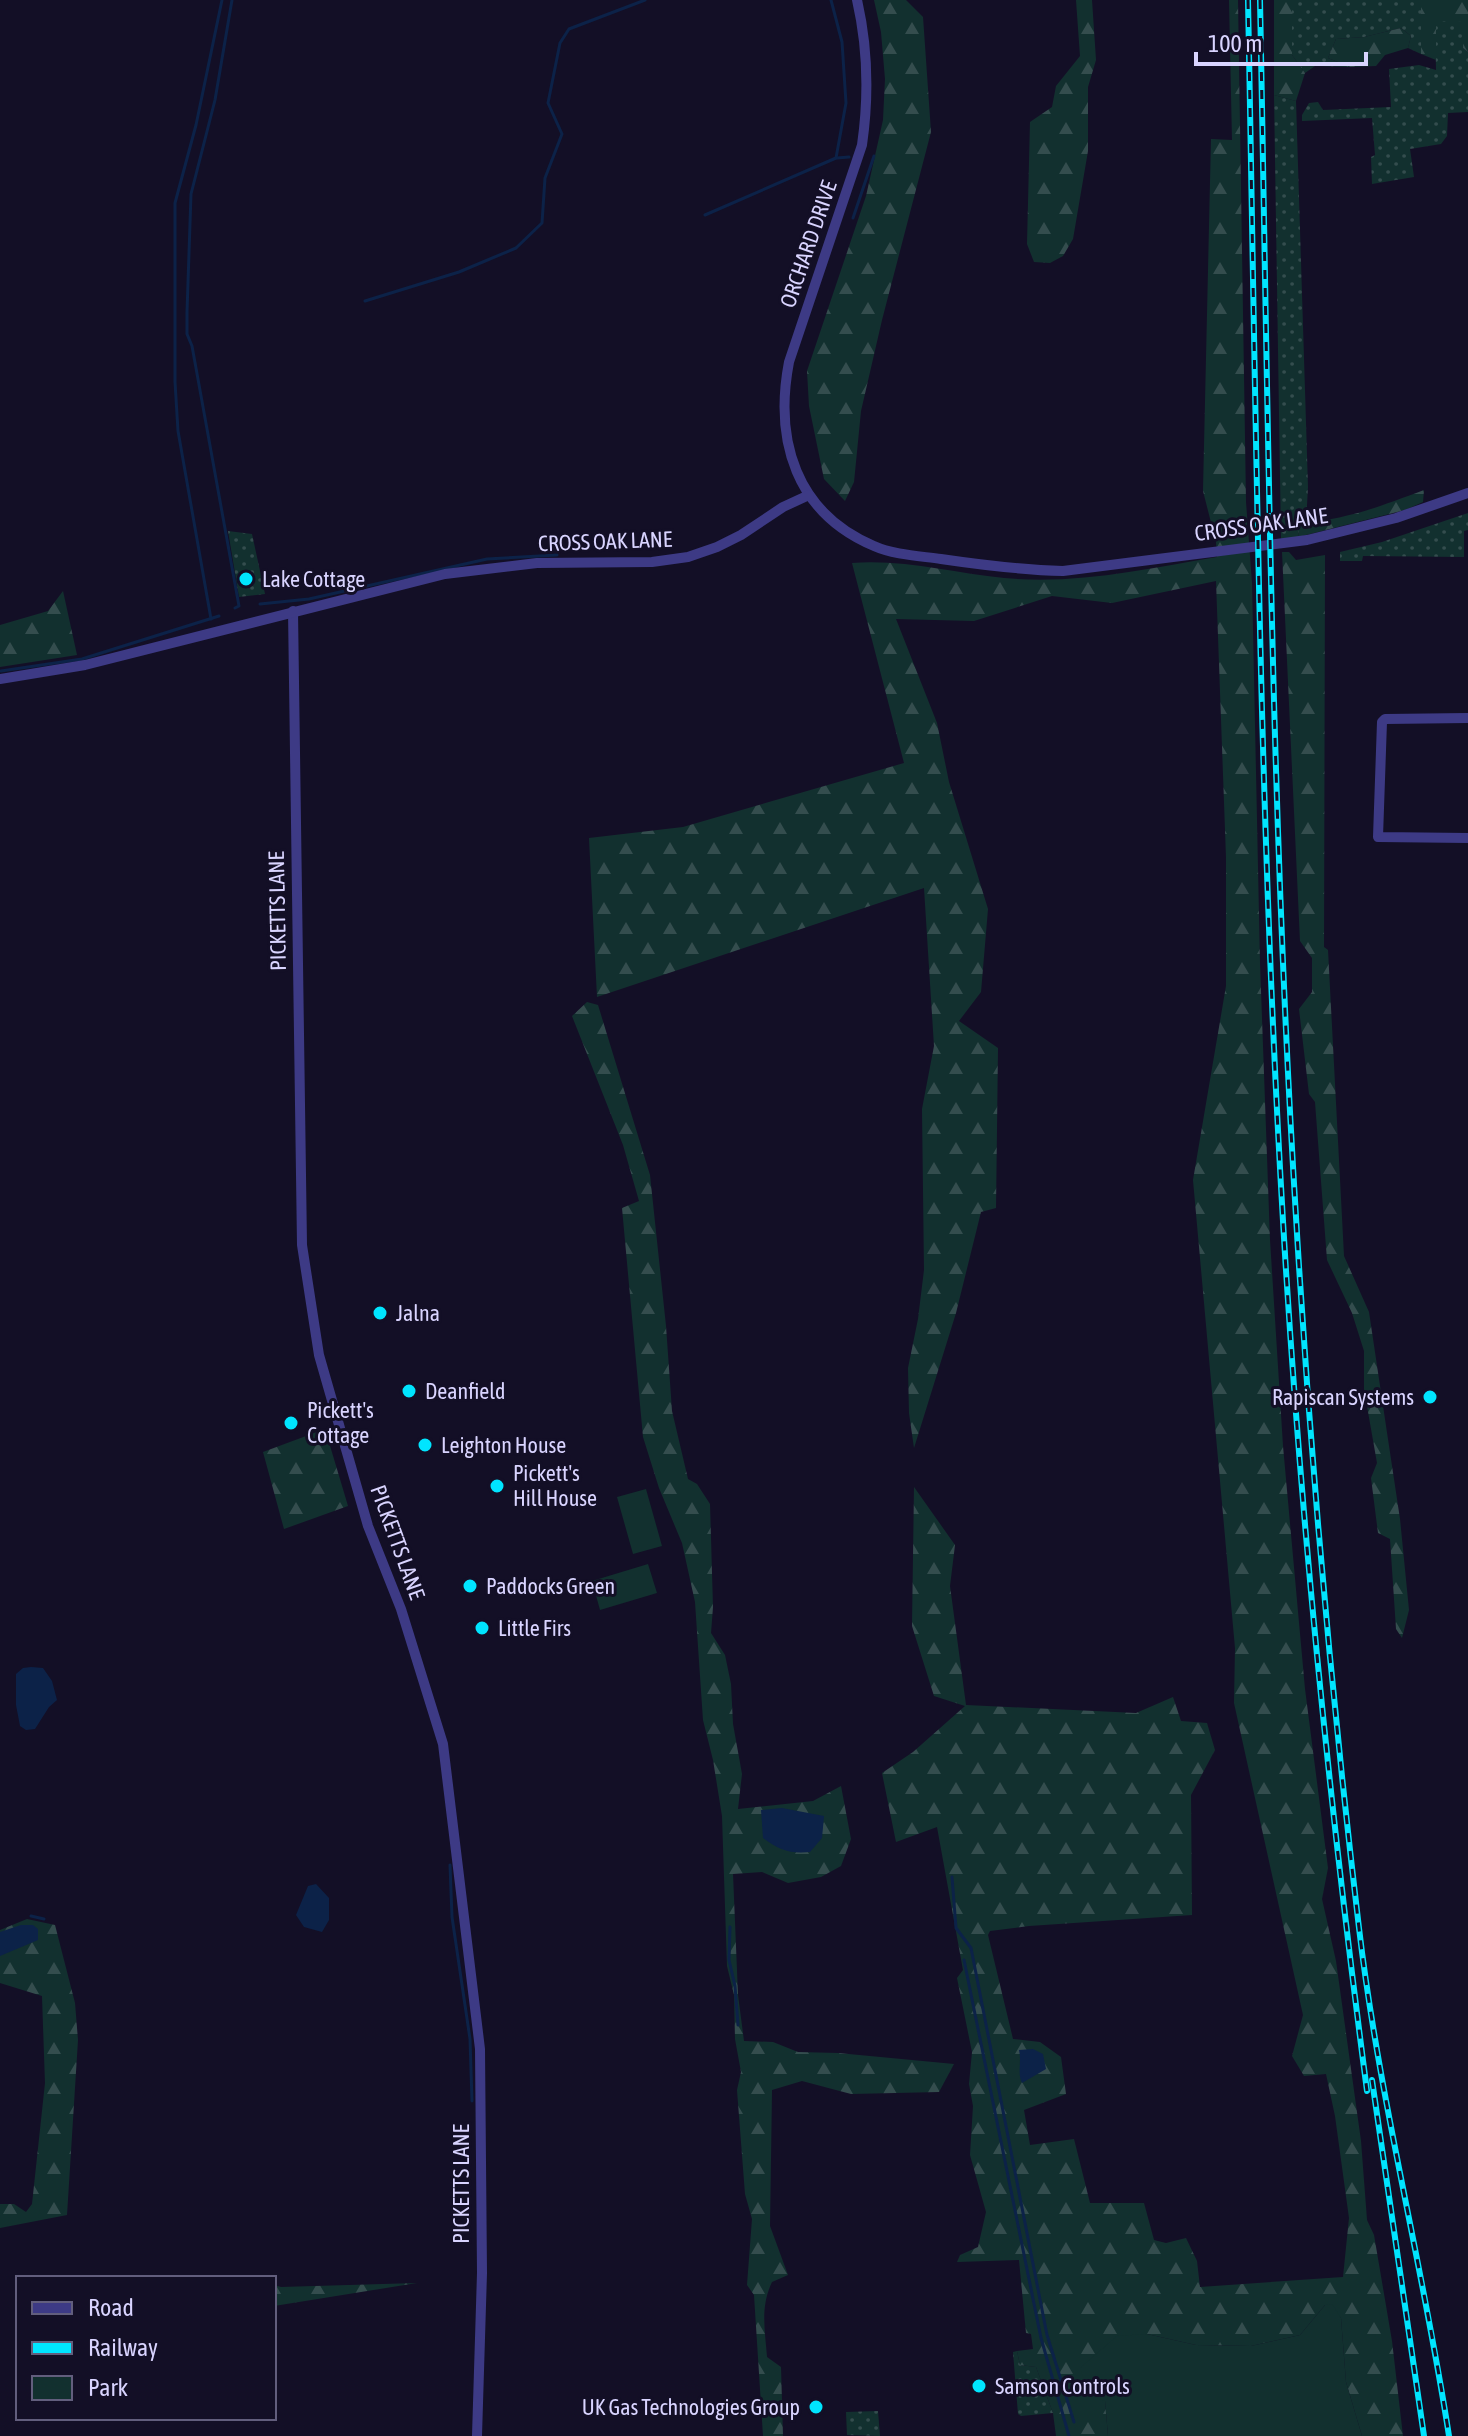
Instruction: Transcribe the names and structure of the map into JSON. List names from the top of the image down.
{
  "streets": {
    "street": ["ORCHARD DRIVE", "CROSS OAK LANE", "PICKETTS LANE"]
  },
  "crossings": [
    ["ORCHARD DRIVE", "CROSS OAK LANE"],
    ["CROSS OAK LANE", "PICKETTS LANE"]
  ],
  "places": [
    "Lake Cottage",
    "Jalna",
    "Deanfield",
    "Rapiscan Systems",
    "Pickett's Cottage",
    "Leighton House",
    "Pickett's Hill House",
    "Paddocks Green",
    "Little Firs",
    "Samson Controls",
    "UK Gas Technologies Group"
  ],
  "legend": ["Road", "Railway", "Park"],
  "scale_bar": "100 m"
}
